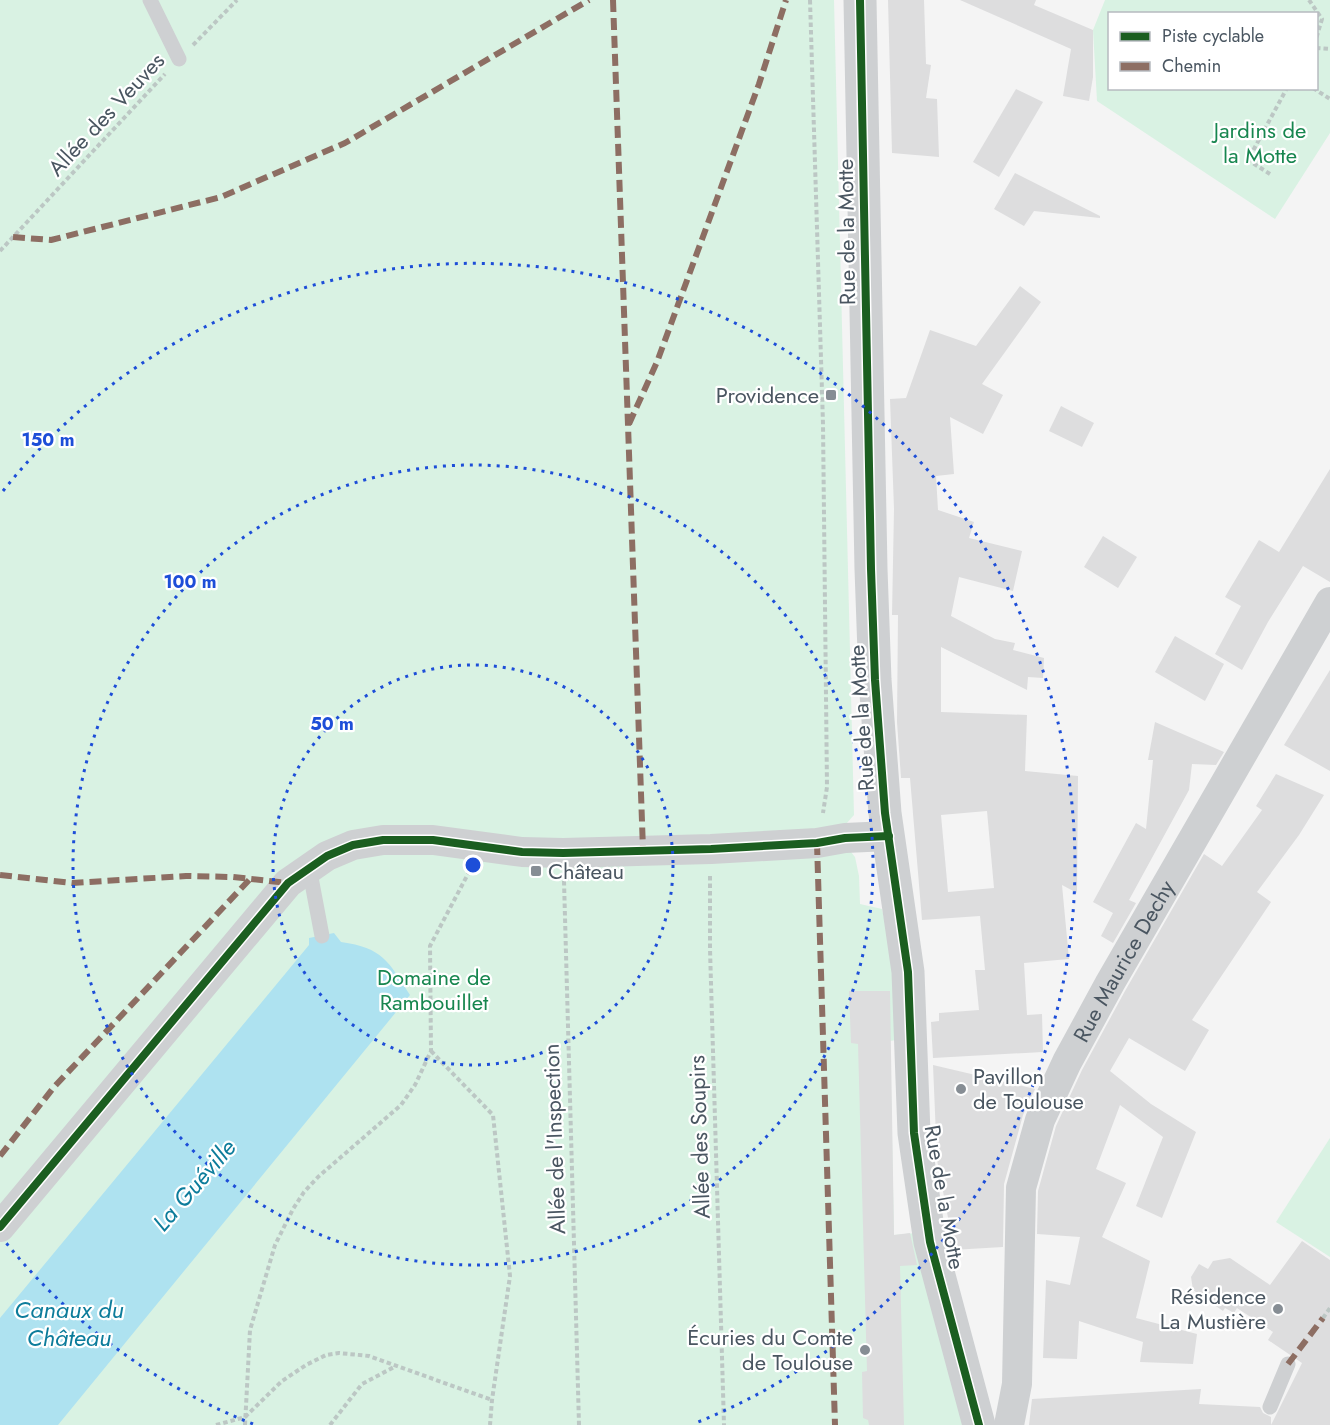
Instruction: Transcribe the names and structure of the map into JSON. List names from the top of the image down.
{
  "streets": {
    "street": ["Rue de la Motte", "Rue Maurice Dechy"],
    "path": ["Allée des Veuves", "Allée des Soupirs", "Allée de l'Inspection"]
  },
  "water": ["La Guéville", "Canaux du Château"],
  "parks": ["Jardins de la Motte", "Domaine de Rambouillet"],
  "places": {
    "transit": ["Providence", "Château"],
    "other": ["Pavillon de Toulouse", "Résidence La Mustière", "Écuries du Comte de Toulouse"]
  },
  "legend": ["Piste cyclable", "Chemin"],
  "rings": ["150 m", "100 m", "50 m"]
}
